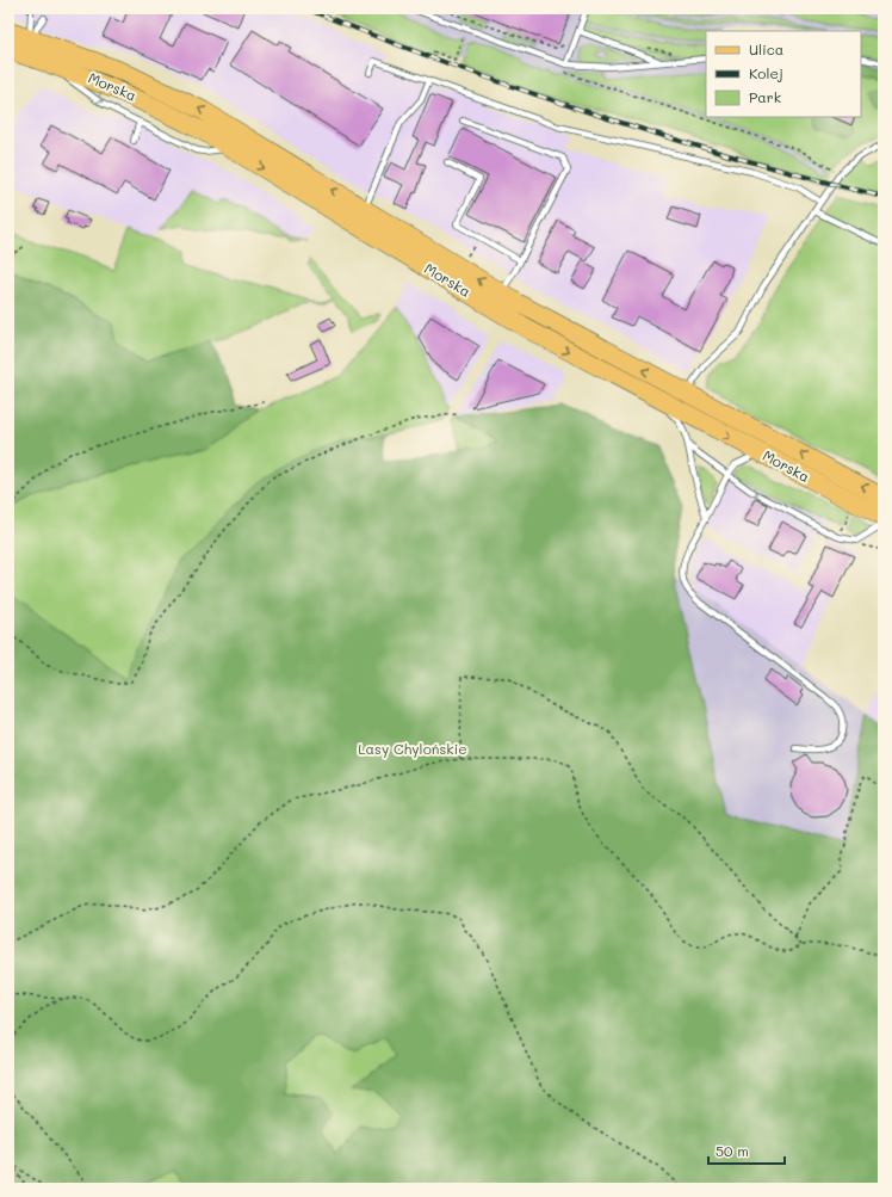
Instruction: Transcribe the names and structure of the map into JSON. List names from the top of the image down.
{
  "streets": {
    "main road": ["Morska"]
  },
  "parks": ["Lasy Chylońskie"],
  "legend": ["Ulica", "Kolej", "Park"],
  "scale_bar": "50 m"
}
